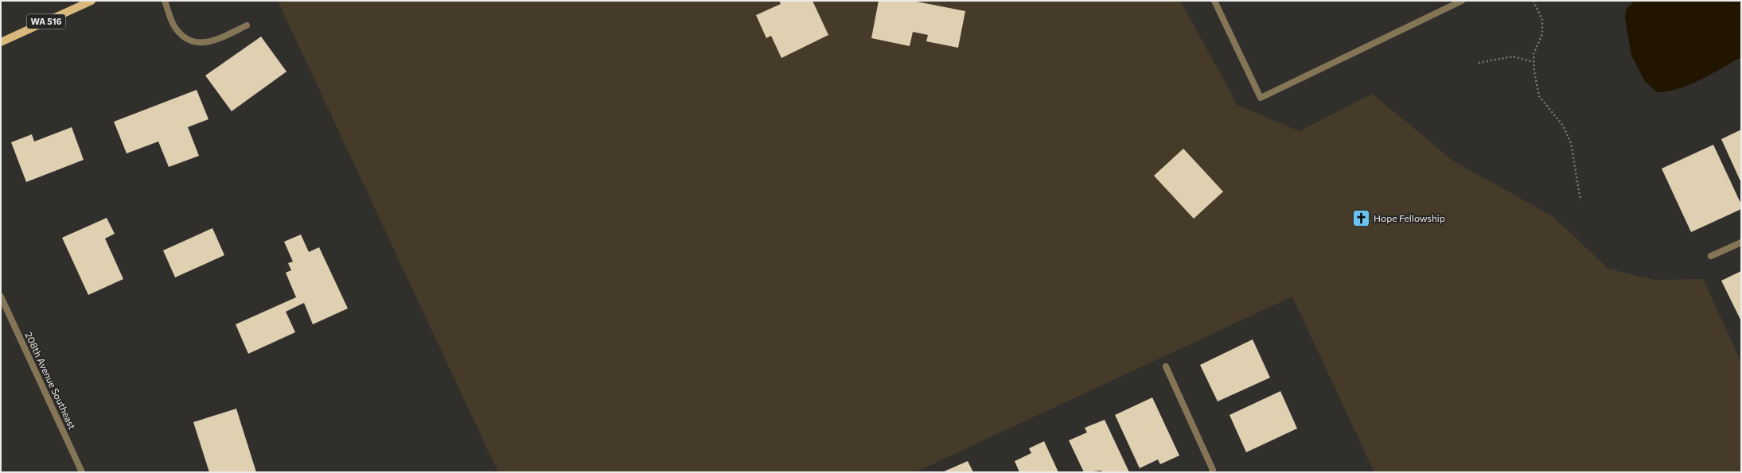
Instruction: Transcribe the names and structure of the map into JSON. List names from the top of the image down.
{
  "streets": {
    "main road": ["WA 516"],
    "street": ["208th Avenue Southeast"]
  },
  "places": {
    "church": ["Hope Fellowship"]
  }
}
